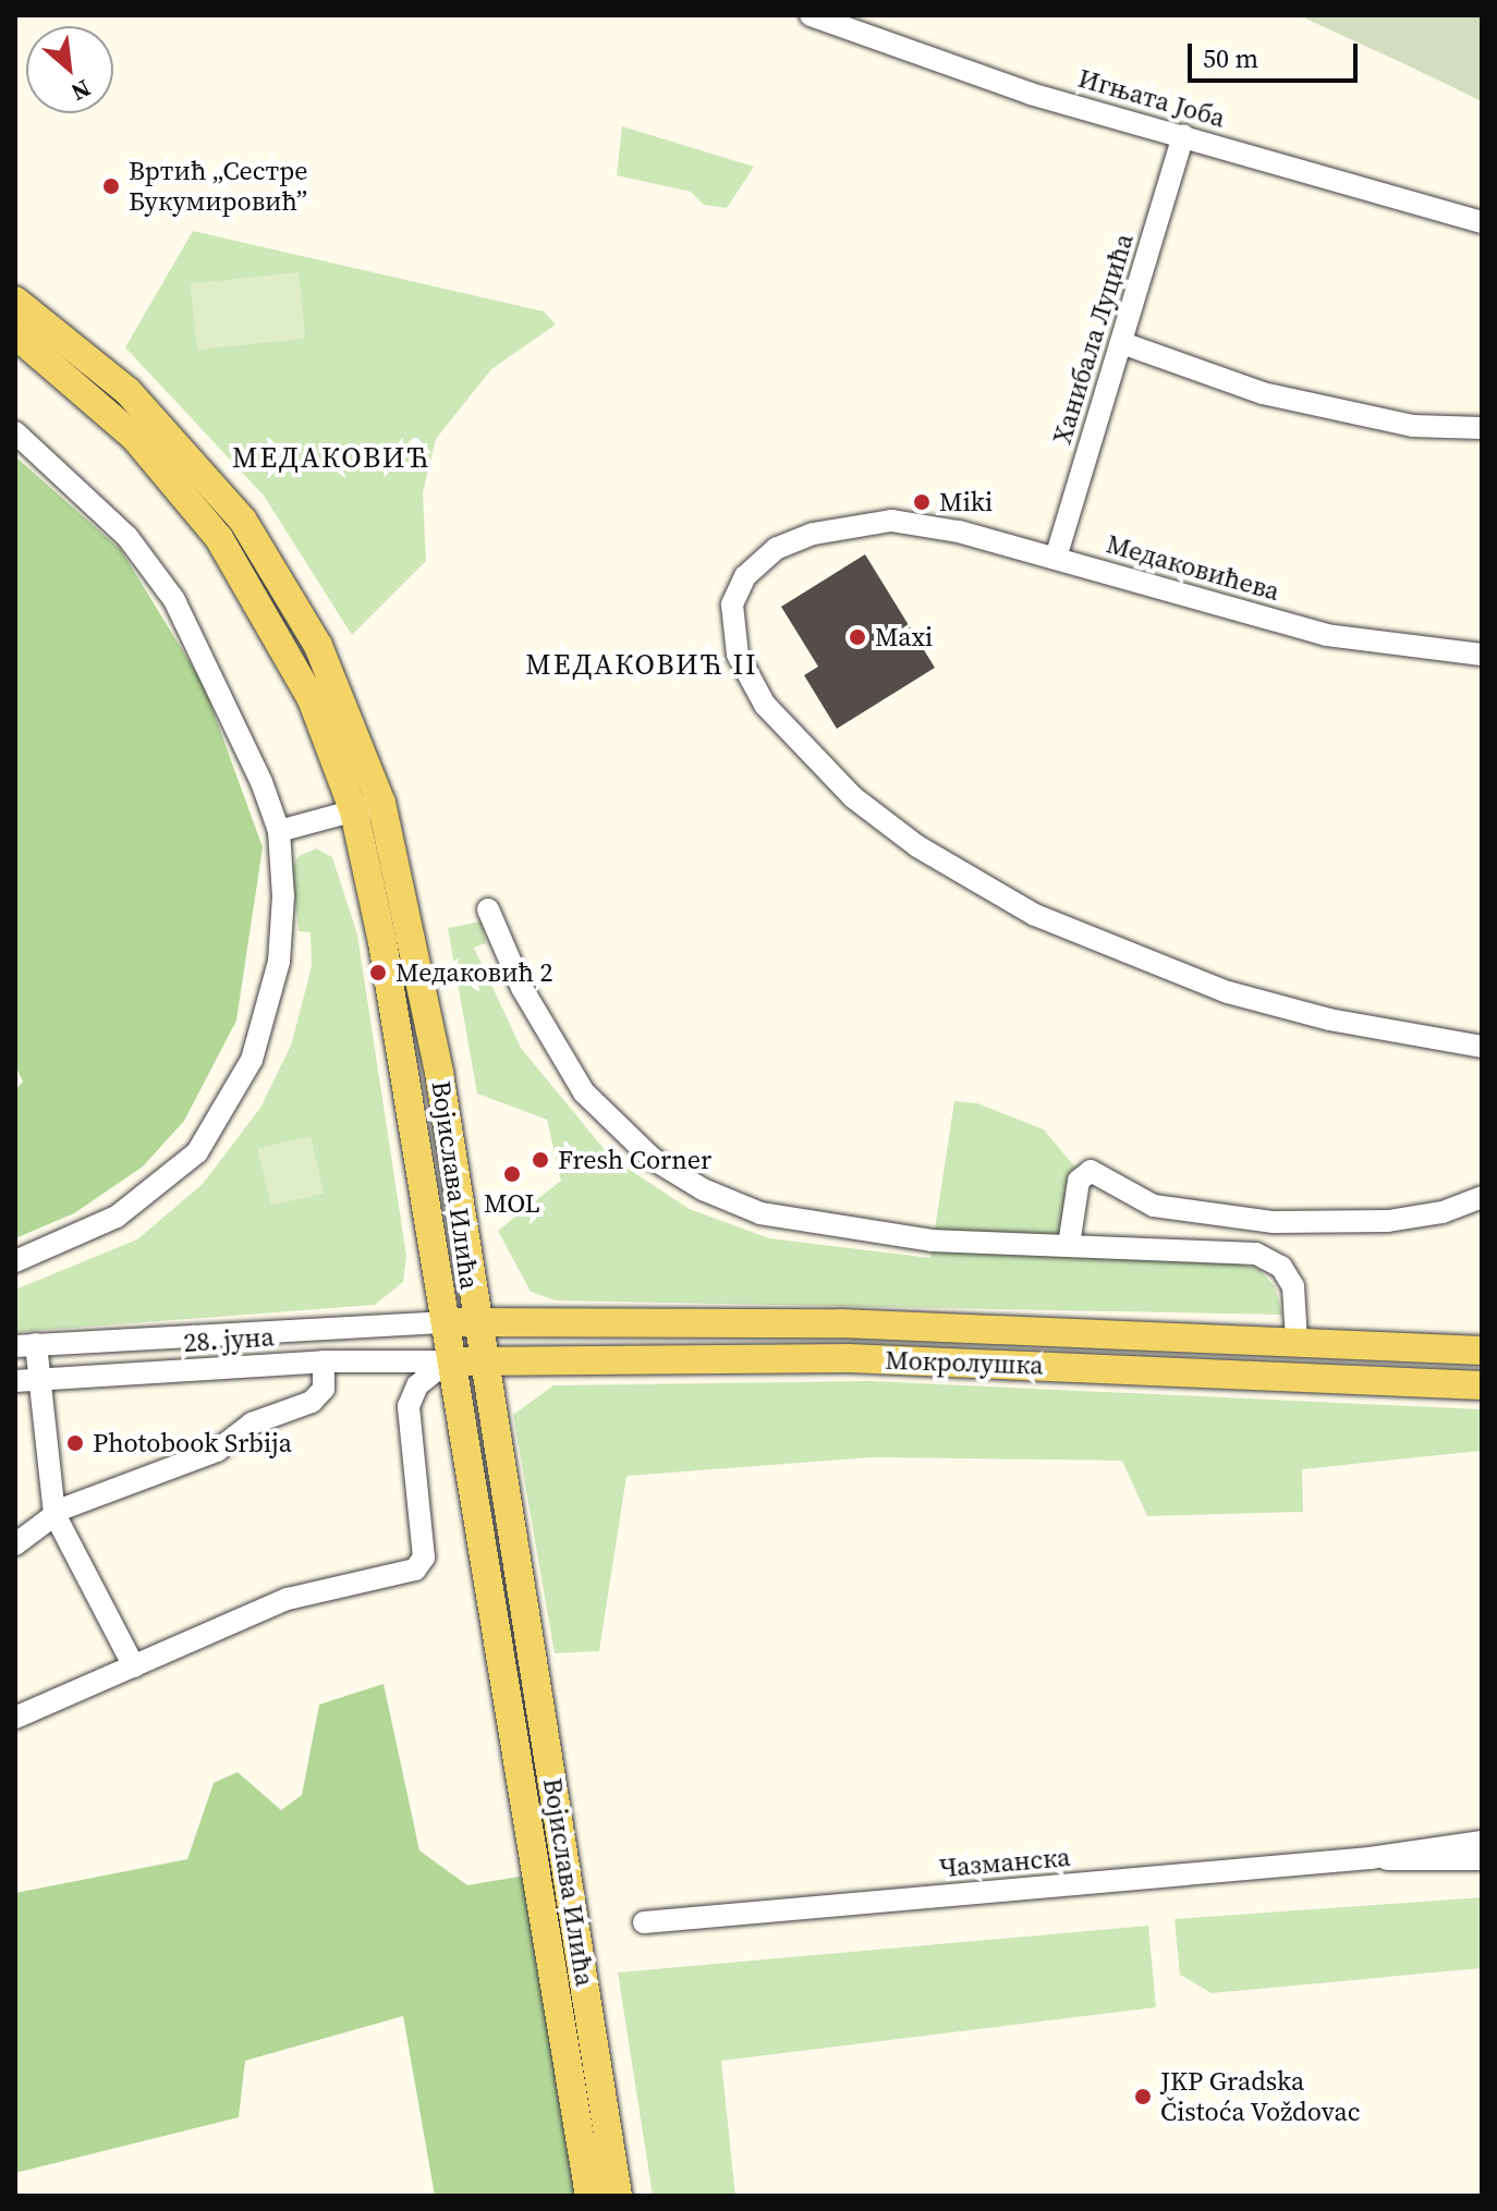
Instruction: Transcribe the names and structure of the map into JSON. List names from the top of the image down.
{
  "streets": {
    "main road": ["Војислава Илића", "Мокролушка"],
    "street": [
      "Игњата Јоба",
      "Ханибала Луцића",
      "Медаковићева",
      "28. јуна",
      "Чазманска"
    ]
  },
  "crossings": [
    ["Игњата Јоба", "Ханибала Луцића"],
    ["Ханибала Луцића", "Медаковићева"],
    ["Војислава Илића", "28. јуна"],
    ["Војислава Илића", "Мокролушка"],
    ["28. јуна", "Мокролушка"]
  ],
  "districts": ["МЕДАКОВИЋ", "МЕДАКОВИЋ II"],
  "places": [
    "Вртић „Сестре Букумировић”",
    "Miki",
    "Maxi",
    "Медаковић 2",
    "Fresh Corner",
    "MOL",
    "Photobook Srbija",
    "JKP Gradska Čistoća Voždovac"
  ],
  "scale_bar": "50 m",
  "north": "bottom right"
}
